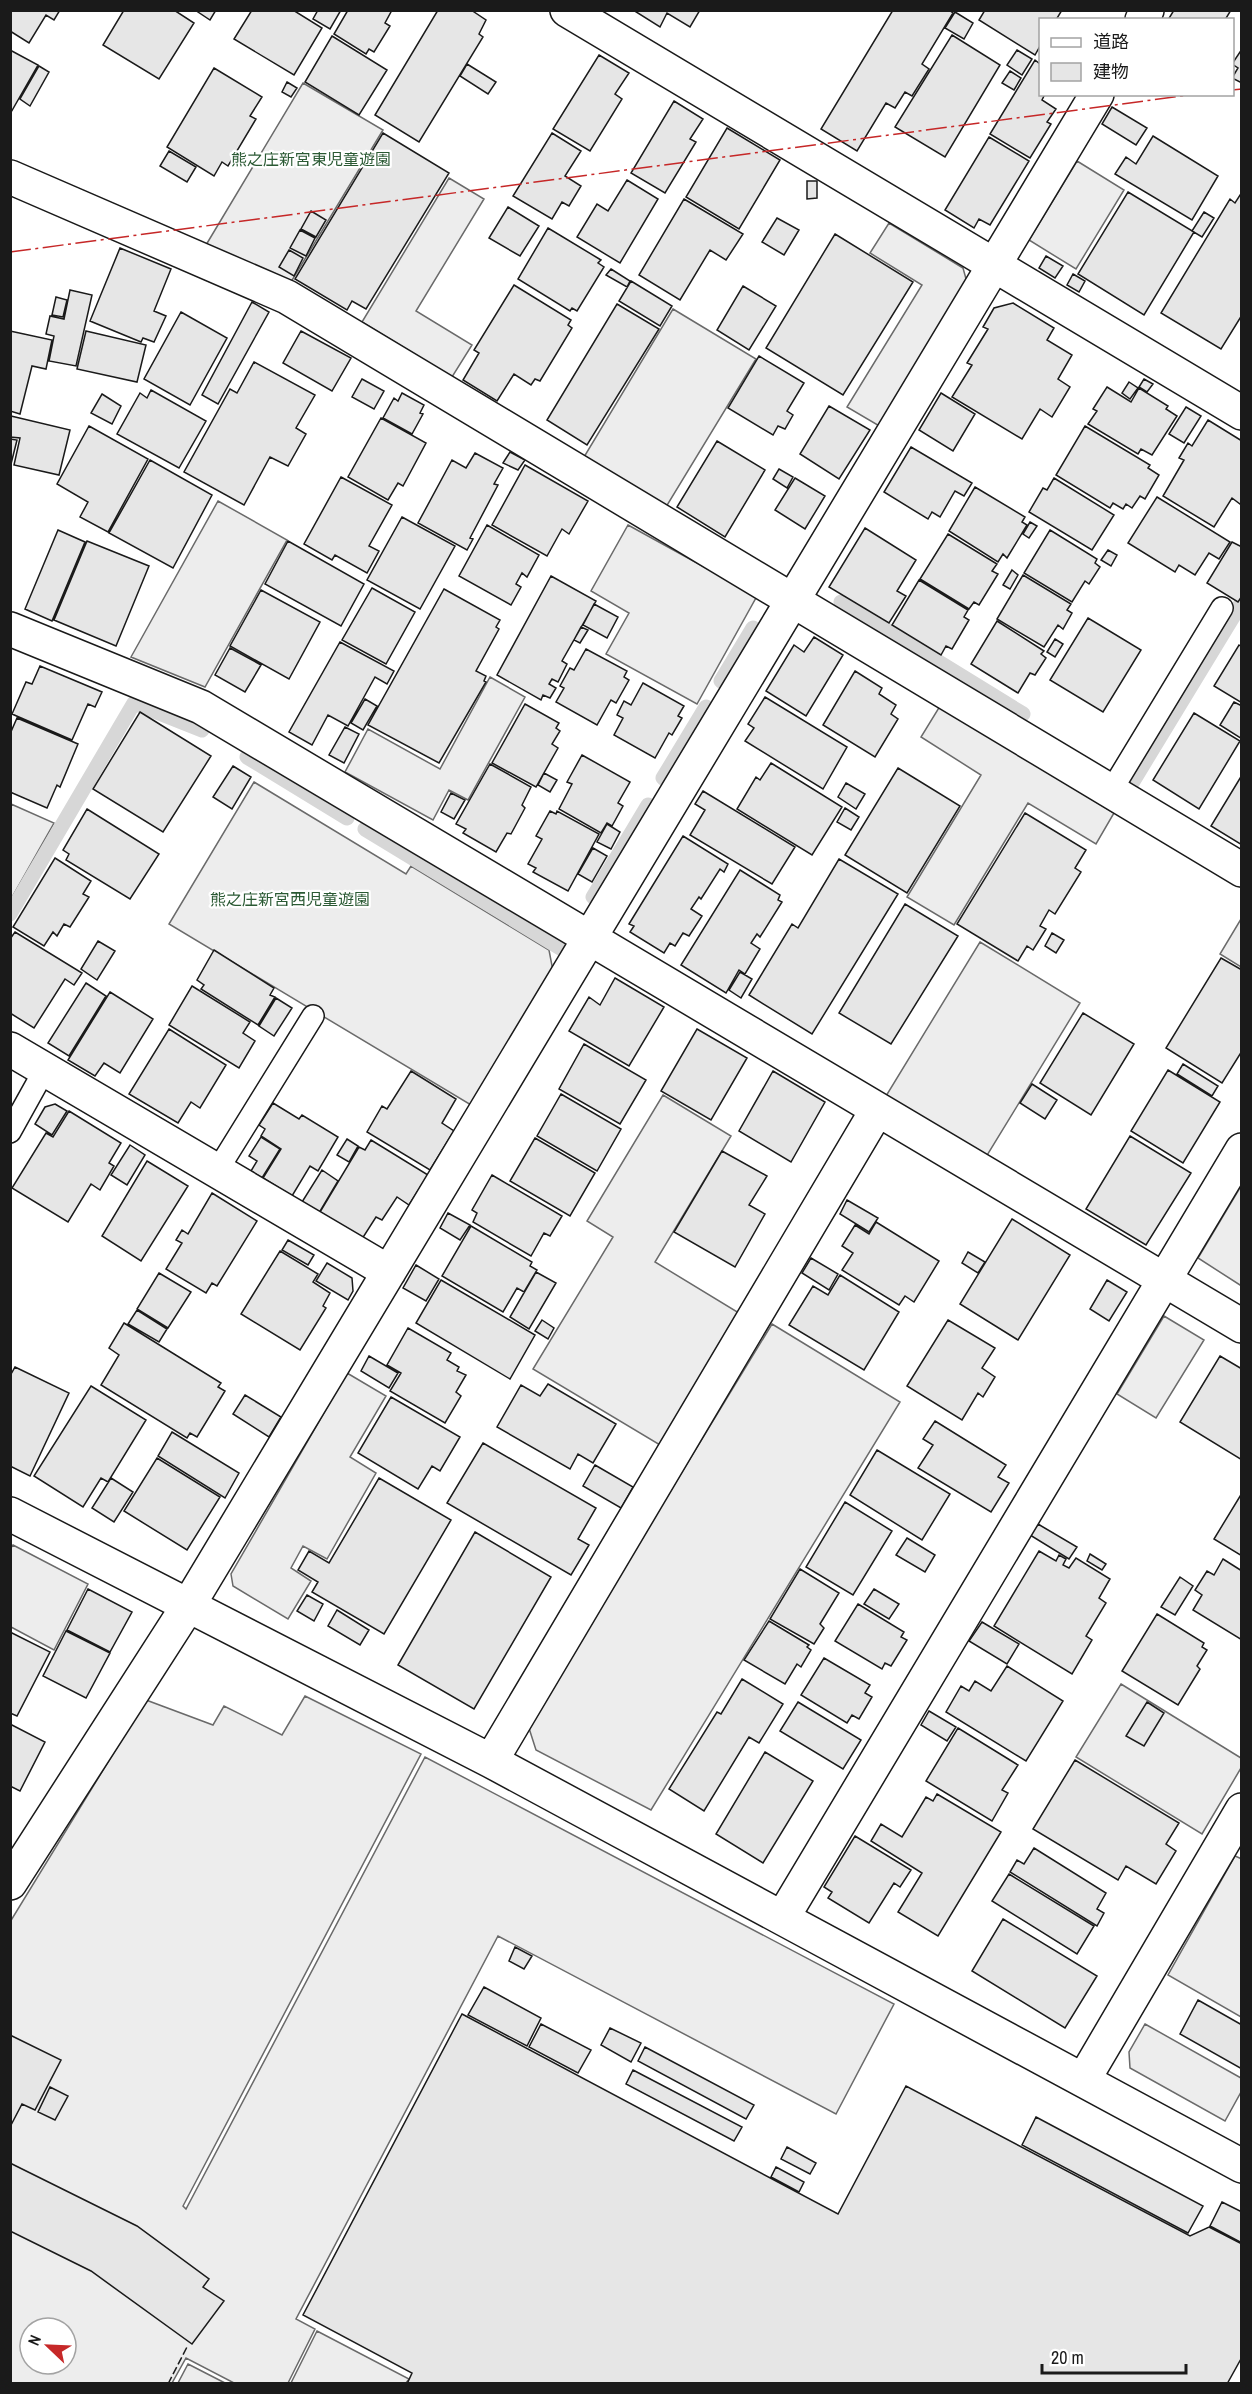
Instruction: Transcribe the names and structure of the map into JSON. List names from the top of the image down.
{
  "parks": ["熊之庄新宮東児童遊園", "熊之庄新宮西児童遊園"],
  "legend": ["道路", "建物"],
  "scale_bar": "20 m",
  "north": "top left"
}
